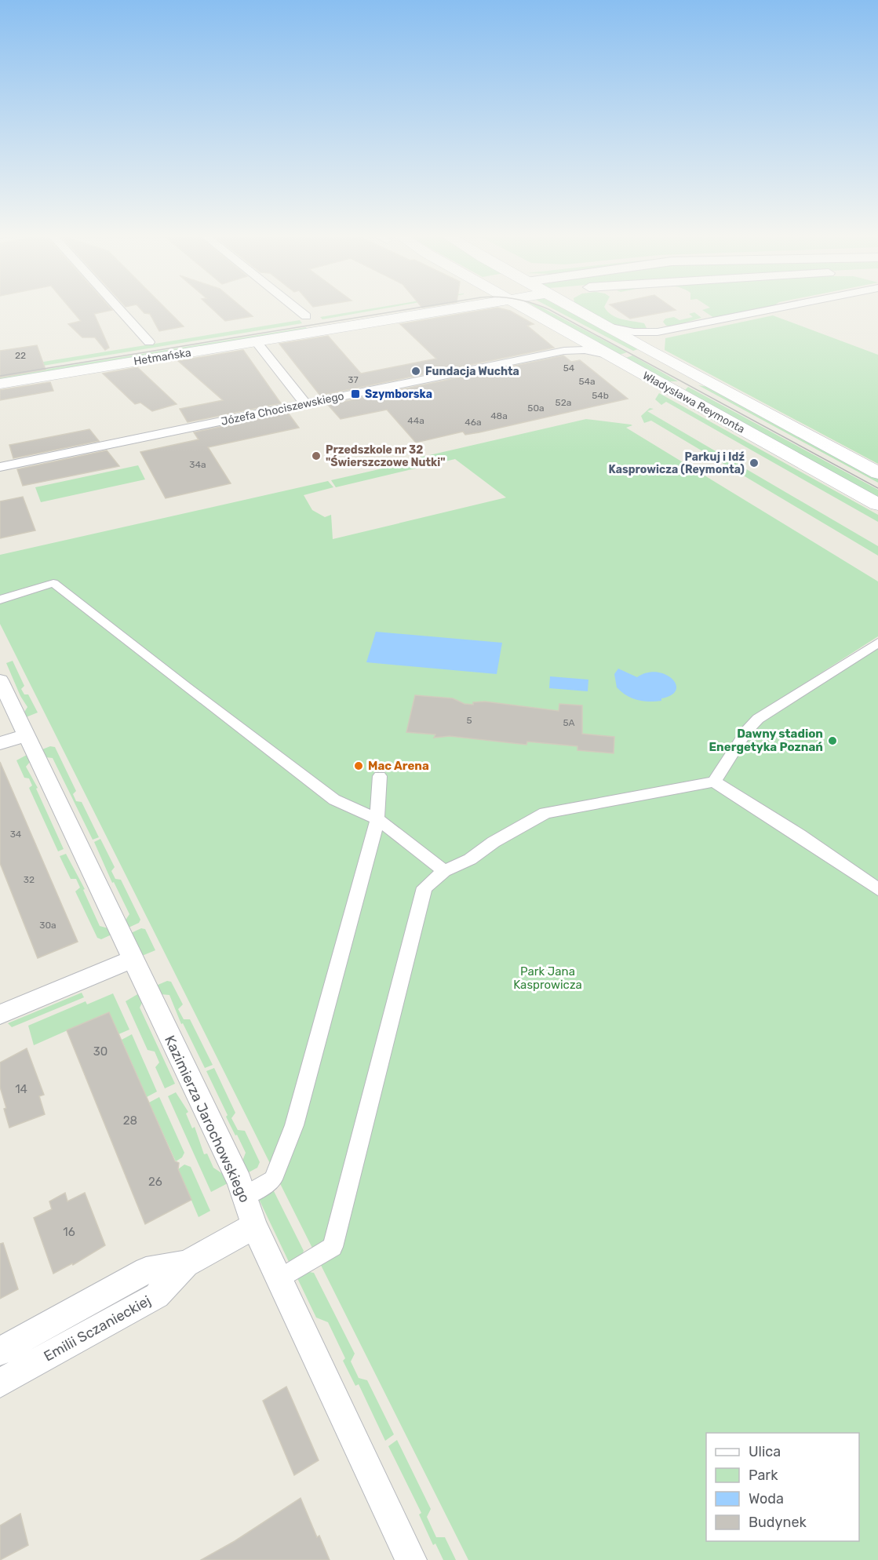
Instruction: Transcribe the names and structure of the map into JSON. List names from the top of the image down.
{
  "streets": {
    "main road": ["Hetmańska", "Władysława Reymonta"],
    "street": ["Józefa Chociszewskiego", "Kazimierza Jarochowskiego", "Emilii Sczanieckiej"]
  },
  "crossings": [
    ["Władysława Reymonta", "Józefa Chociszewskiego"],
    ["Kazimierza Jarochowskiego", "Emilii Sczanieckiej"]
  ],
  "parks": ["Park Jana Kasprowicza"],
  "places": {
    "other": [
      "Fundacja Wuchta",
      "Przedszkole nr 32 \"Świerszczowe Nutki\"",
      "Parkuj i Idź Kasprowicza (Reymonta)",
      "Dawny stadion Energetyka Poznań",
      "Mac Arena"
    ],
    "transit": ["Szymborska"]
  },
  "house_numbers": [
    "22",
    "54",
    "37",
    "54a",
    "54b",
    "52a",
    "50a",
    "48a",
    "44a",
    "46a",
    "34a",
    "5",
    "5A",
    "34",
    "32",
    "30a",
    "30",
    "14",
    "28",
    "26",
    "16"
  ],
  "legend": [
    "Ulica",
    "Park",
    "Woda",
    "Budynek"
  ]
}
